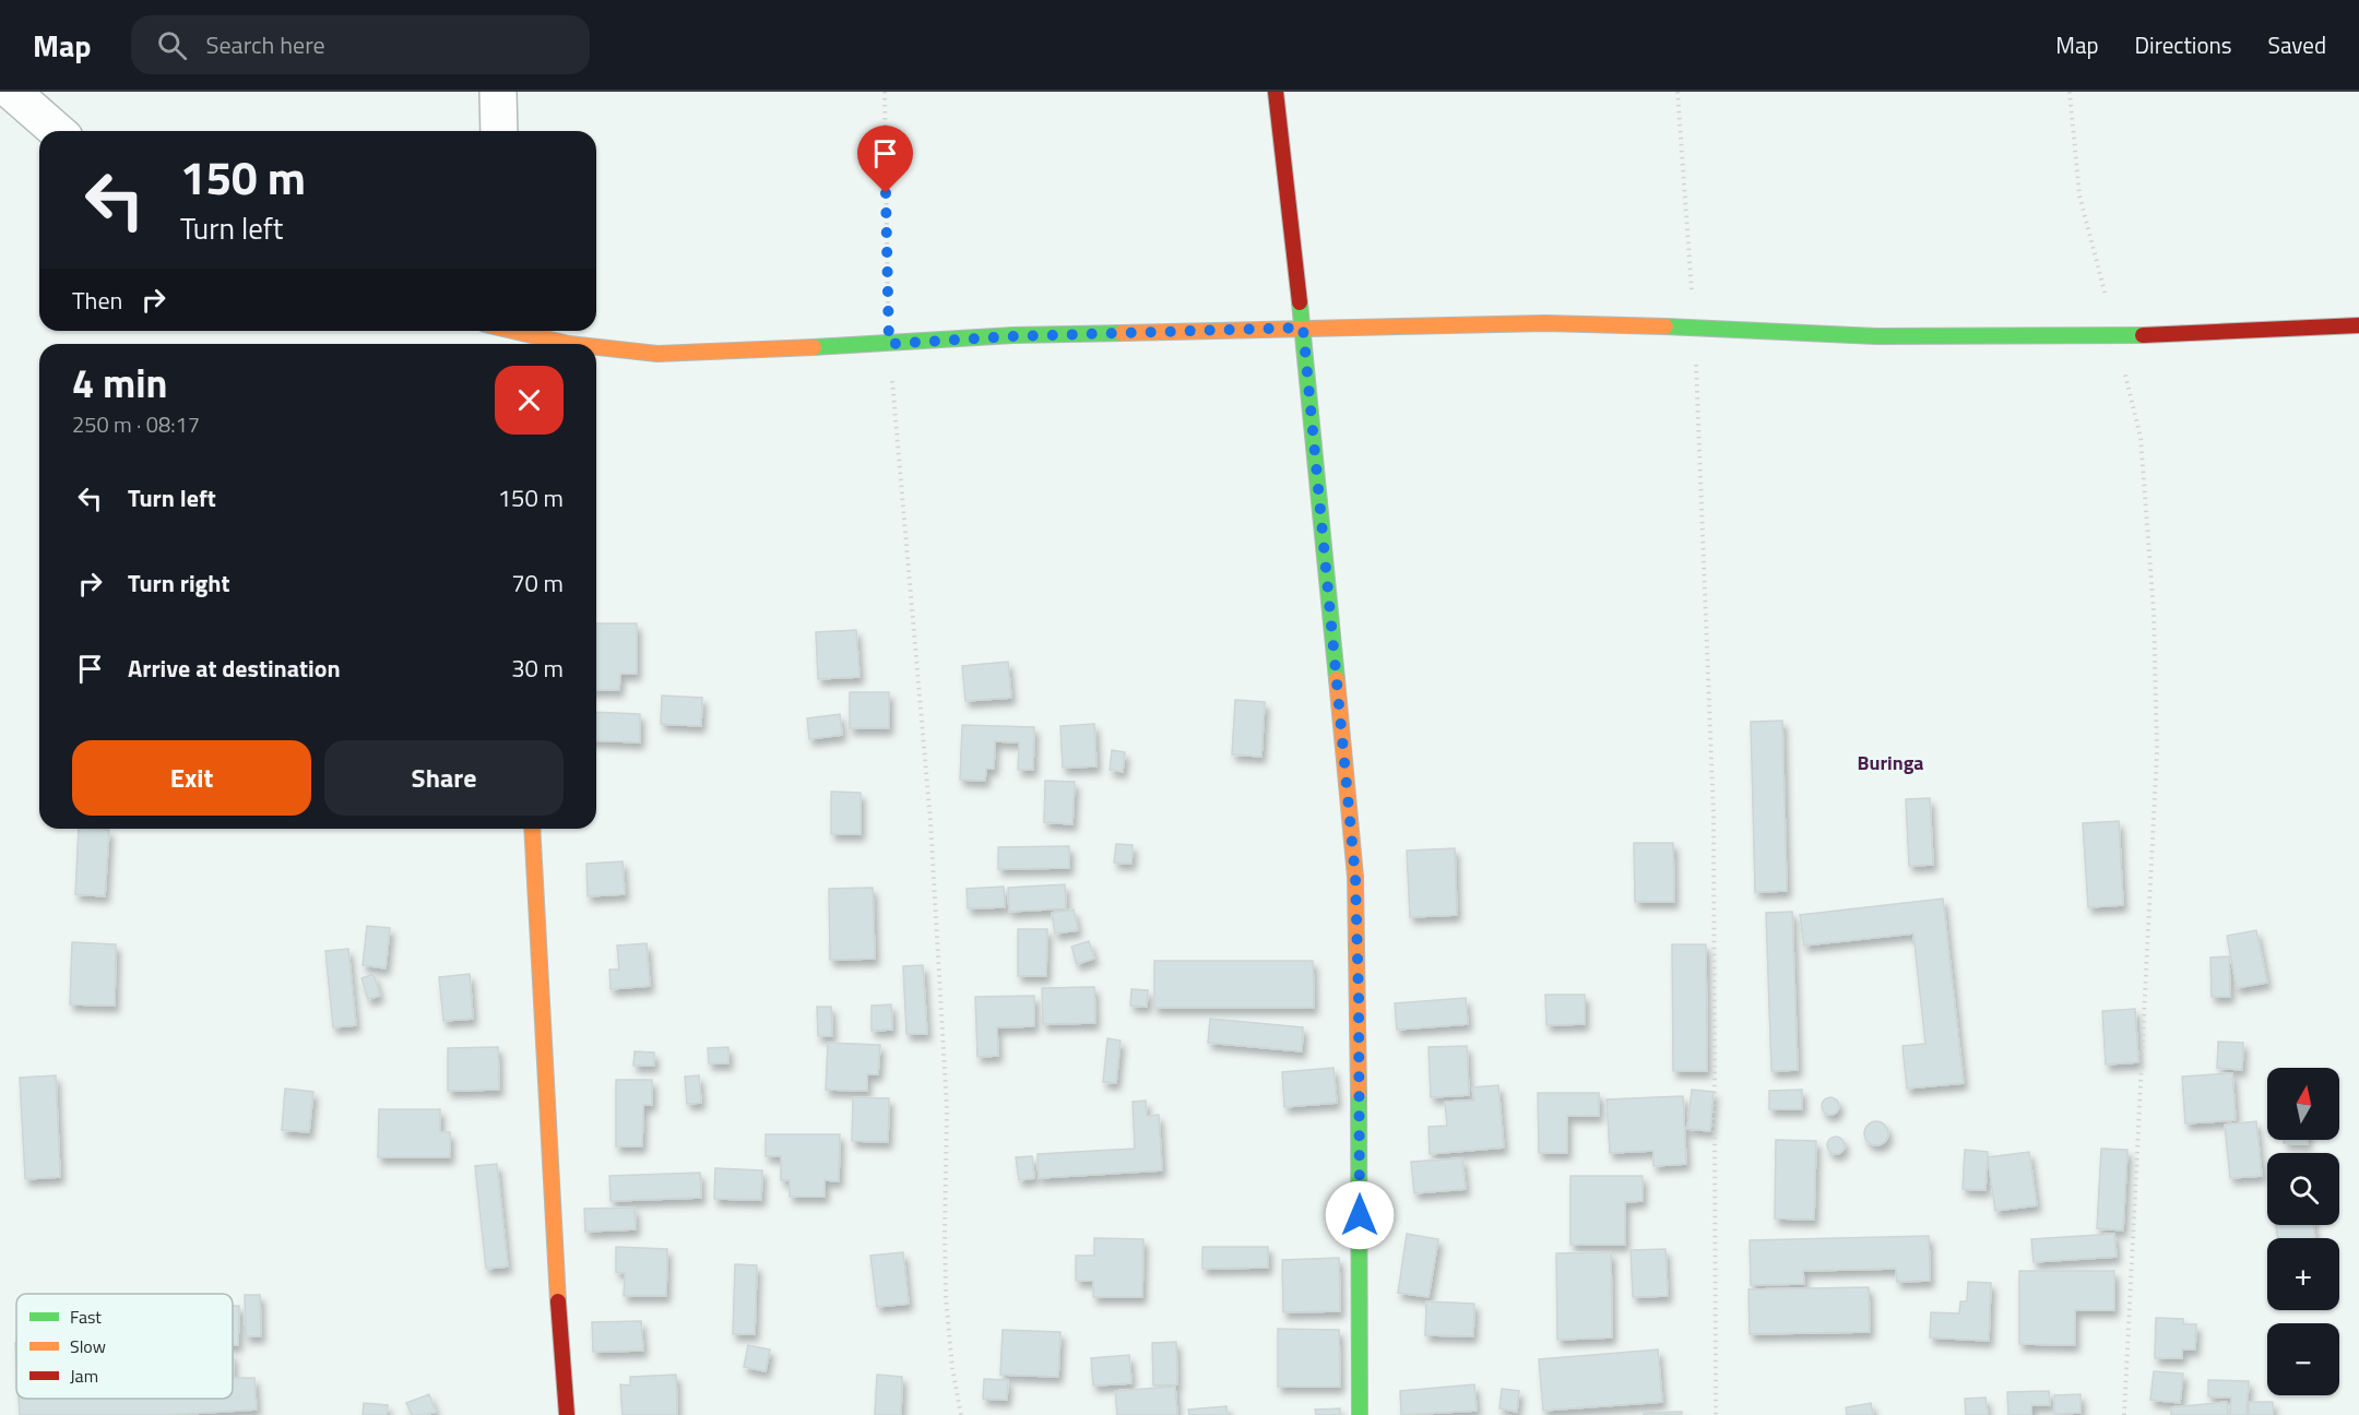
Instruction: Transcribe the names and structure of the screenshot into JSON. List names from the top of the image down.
{
  "districts": ["Buringa"],
  "legend": ["Fast", "Slow", "Jam"],
  "north": "top",
  "page": {
    "header": "Map",
    "search": "Search here",
    "nav": ["Map", "Directions", "Saved"],
    "turn": ["150 m", "Turn left"],
    "then": "Then",
    "heading": ["4 min", "250 m · 08:17"],
    "list": [
      {
        "name": "Turn left",
        "value": "150 m"
      },
      {
        "name": "Turn right",
        "value": "70 m"
      },
      {
        "name": "Arrive at destination",
        "value": "30 m"
      }
    ],
    "buttons": ["Exit", "Share"],
    "map_buttons": ["+", "−"]
  }
}
